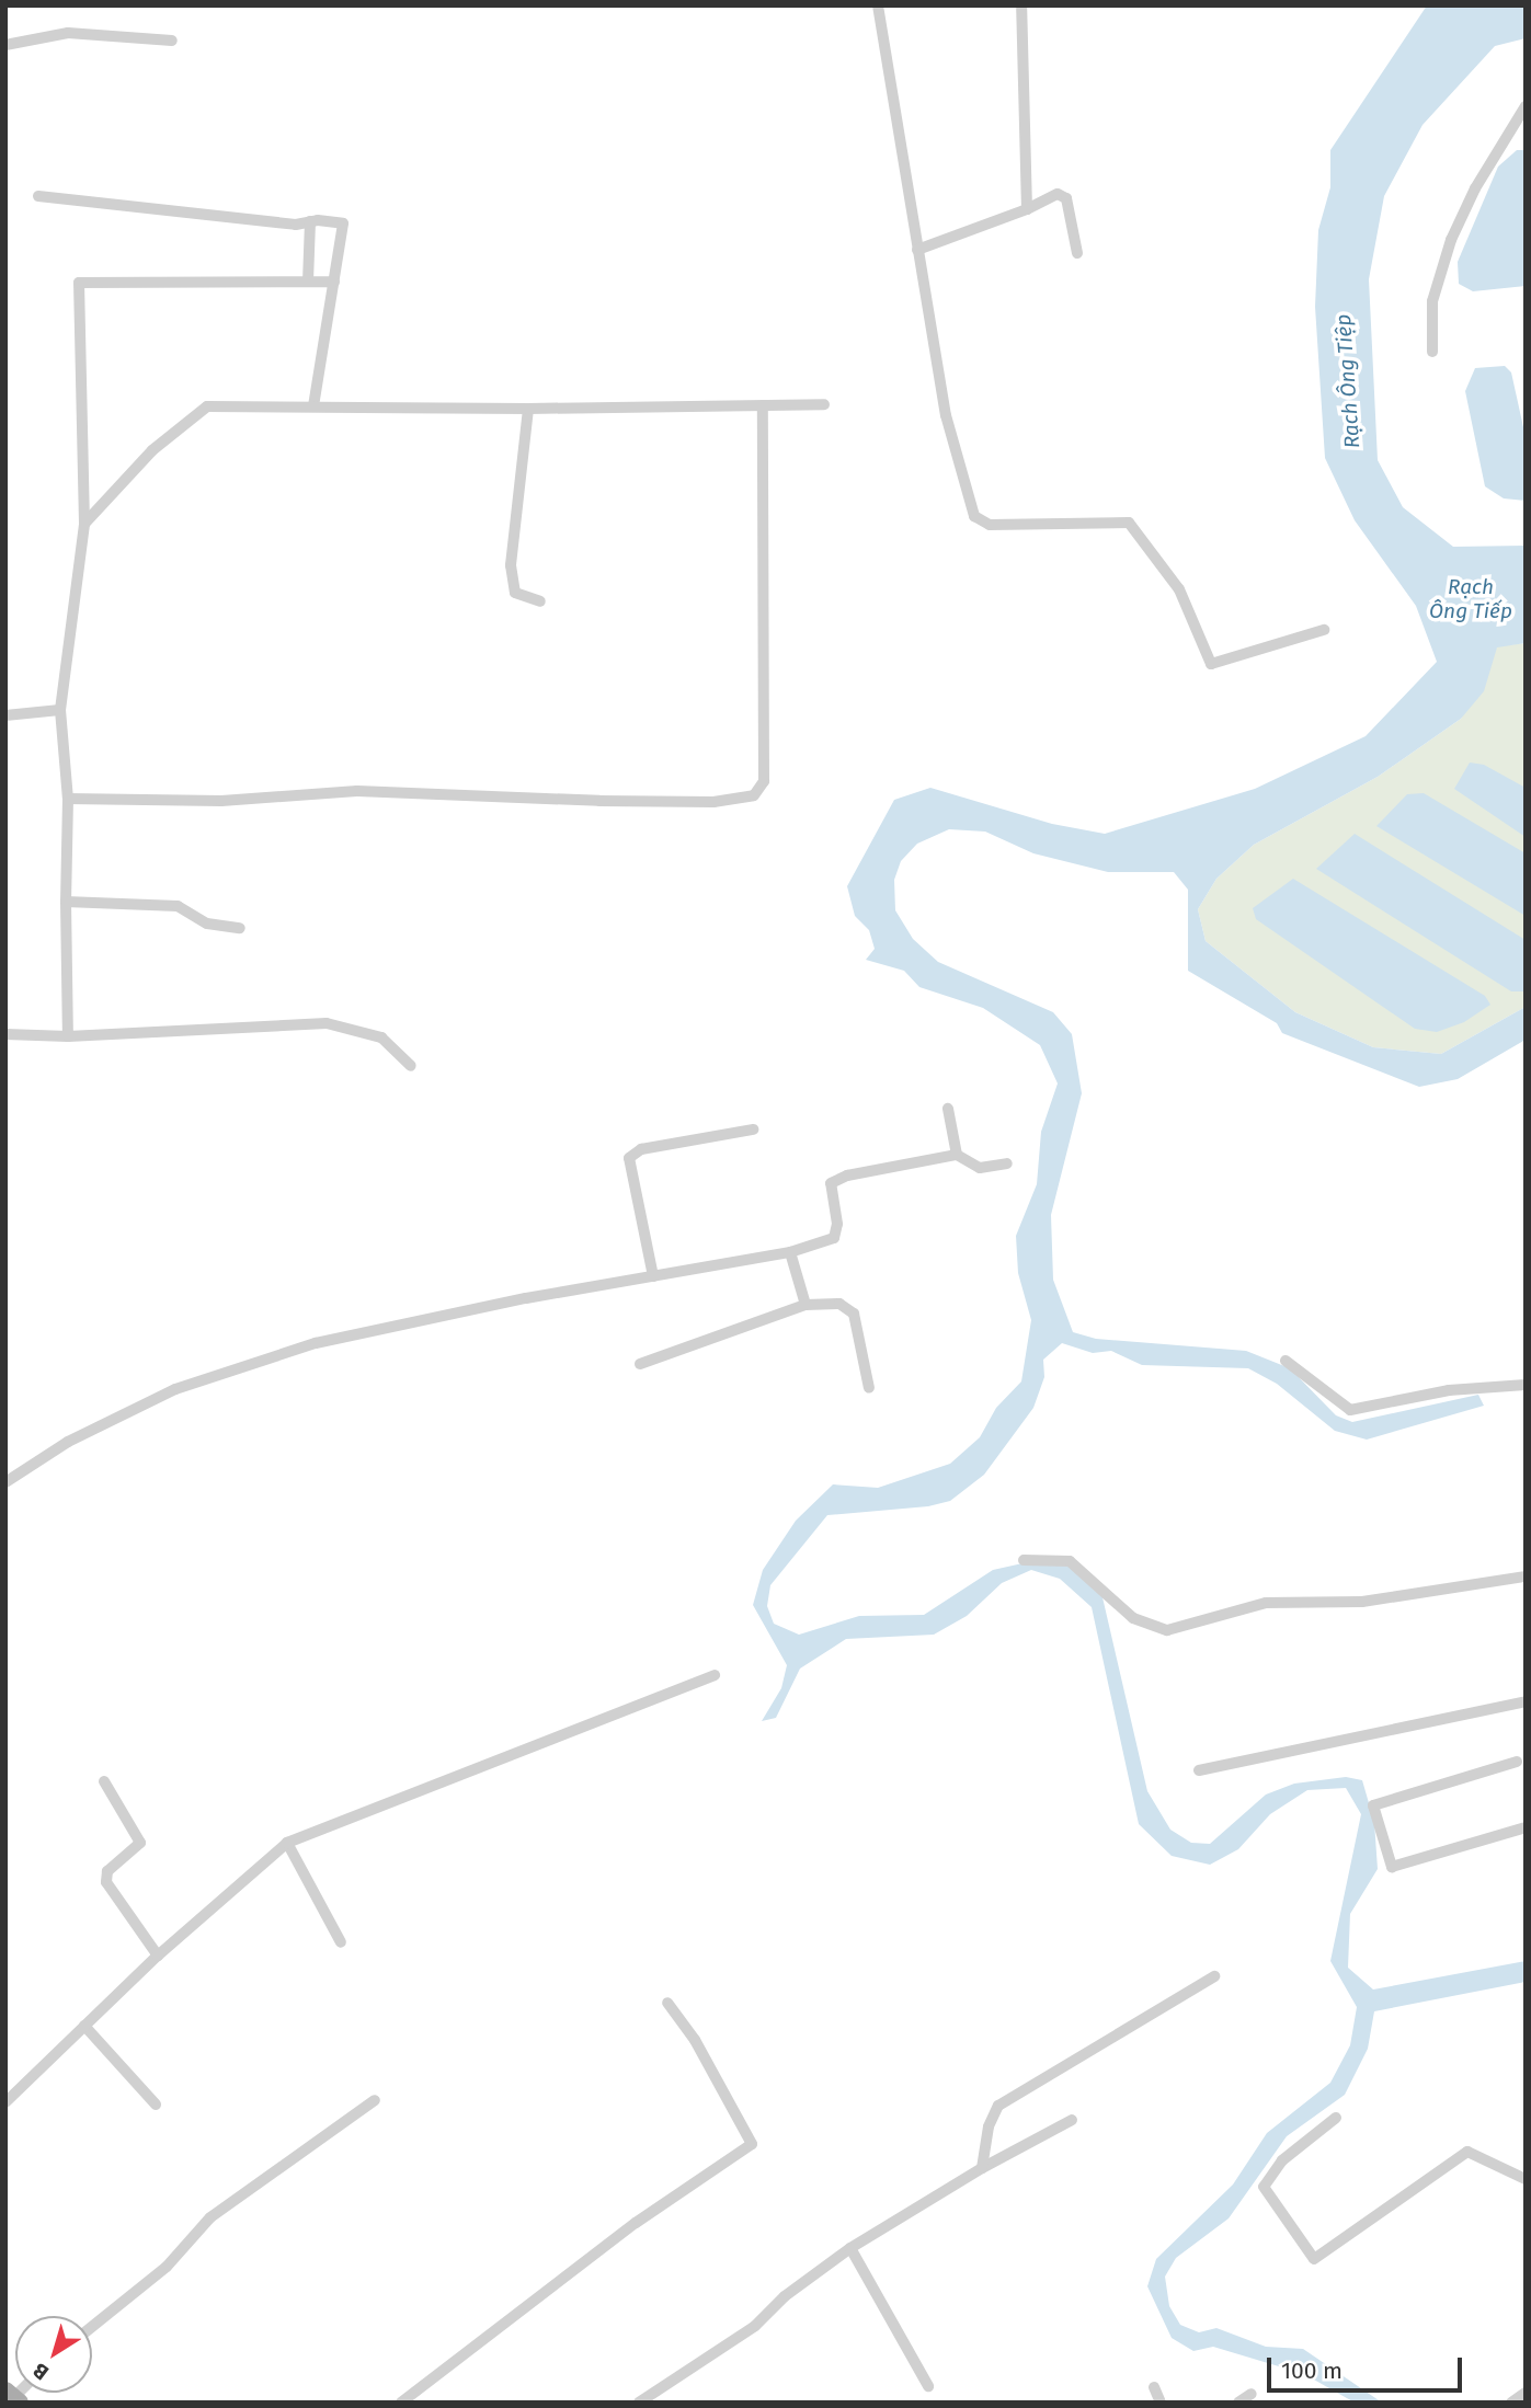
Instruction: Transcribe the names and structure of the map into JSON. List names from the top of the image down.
{
  "water": ["Rạch Ông Tiệp", "Rạch Ông Tiếp"],
  "scale_bar": "100 m",
  "north": "bottom left"
}
